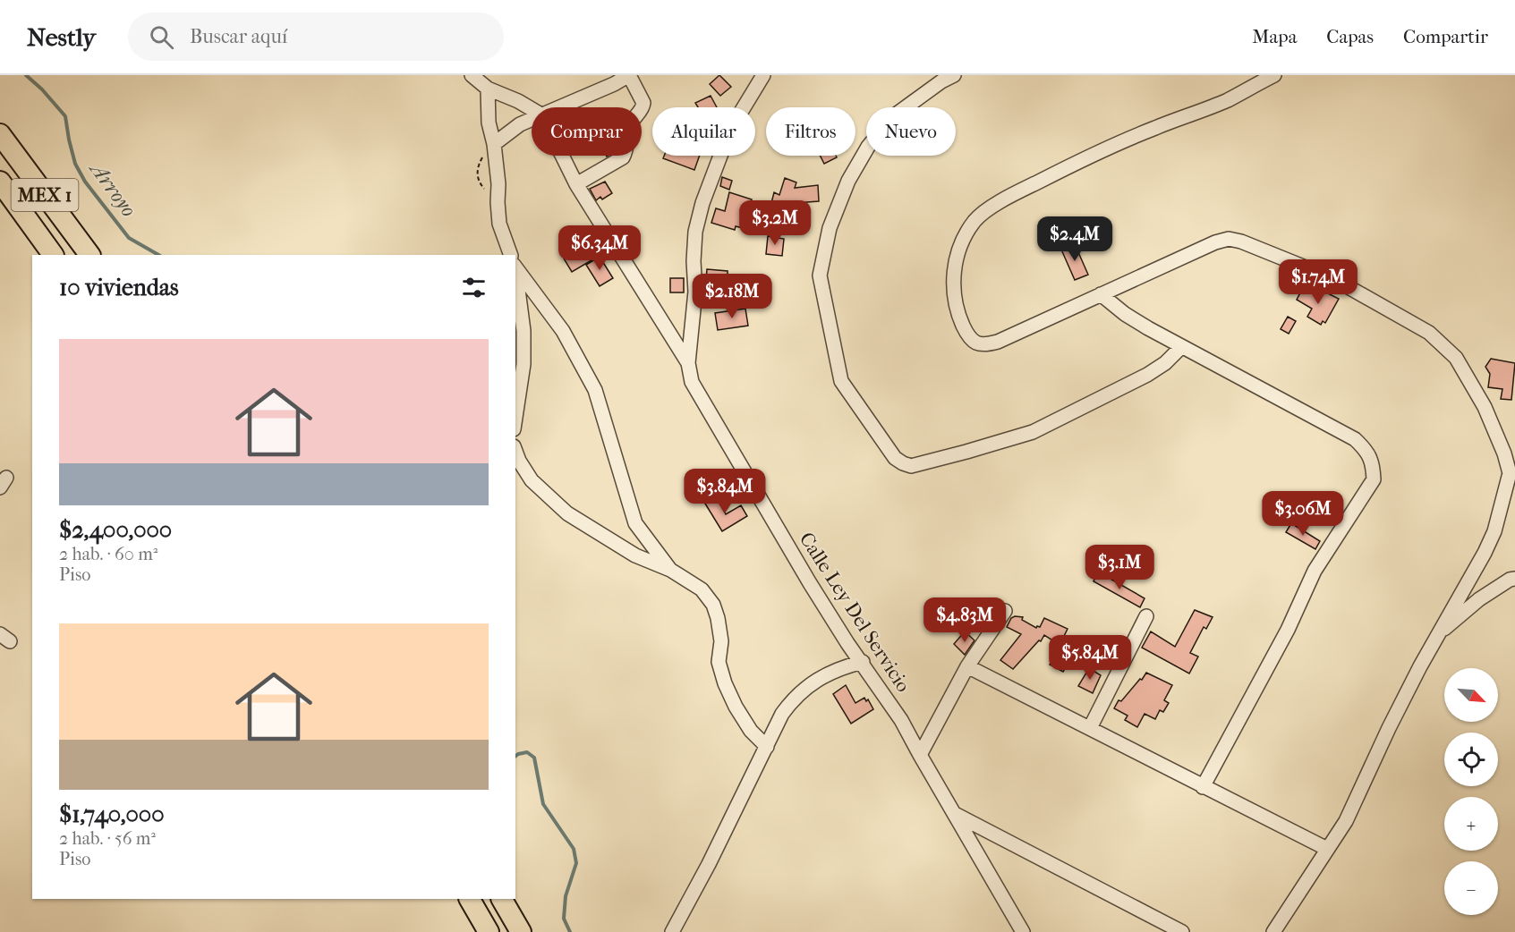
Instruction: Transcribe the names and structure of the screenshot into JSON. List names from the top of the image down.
{
  "streets": {
    "highway": ["MEX 1"],
    "street": ["Calle Ley Del Servicio"]
  },
  "water": ["Arroyo"],
  "north": "bottom right",
  "page": {
    "header": "Nestly",
    "search": "Buscar aquí",
    "nav": ["Mapa", "Capas", "Compartir"],
    "chip": [
      "Comprar",
      "Alquilar",
      "Filtros",
      "Nuevo"
    ],
    "price": [
      "$3.2M",
      "$2.4M",
      "$6.34M",
      "$1.74M",
      "$2.18M",
      "$3.84M",
      "$3.06M",
      "$3.1M",
      "$4.83M",
      "$5.84M"
    ],
    "heading": "10 viviendas",
    "list": [
      {
        "name": "$2,400,000",
        "note": "2 hab. · 60 m² · Piso"
      },
      {
        "name": "$1,740,000",
        "note": "2 hab. · 56 m² · Piso"
      }
    ],
    "map_buttons": ["+", "−"]
  }
}
